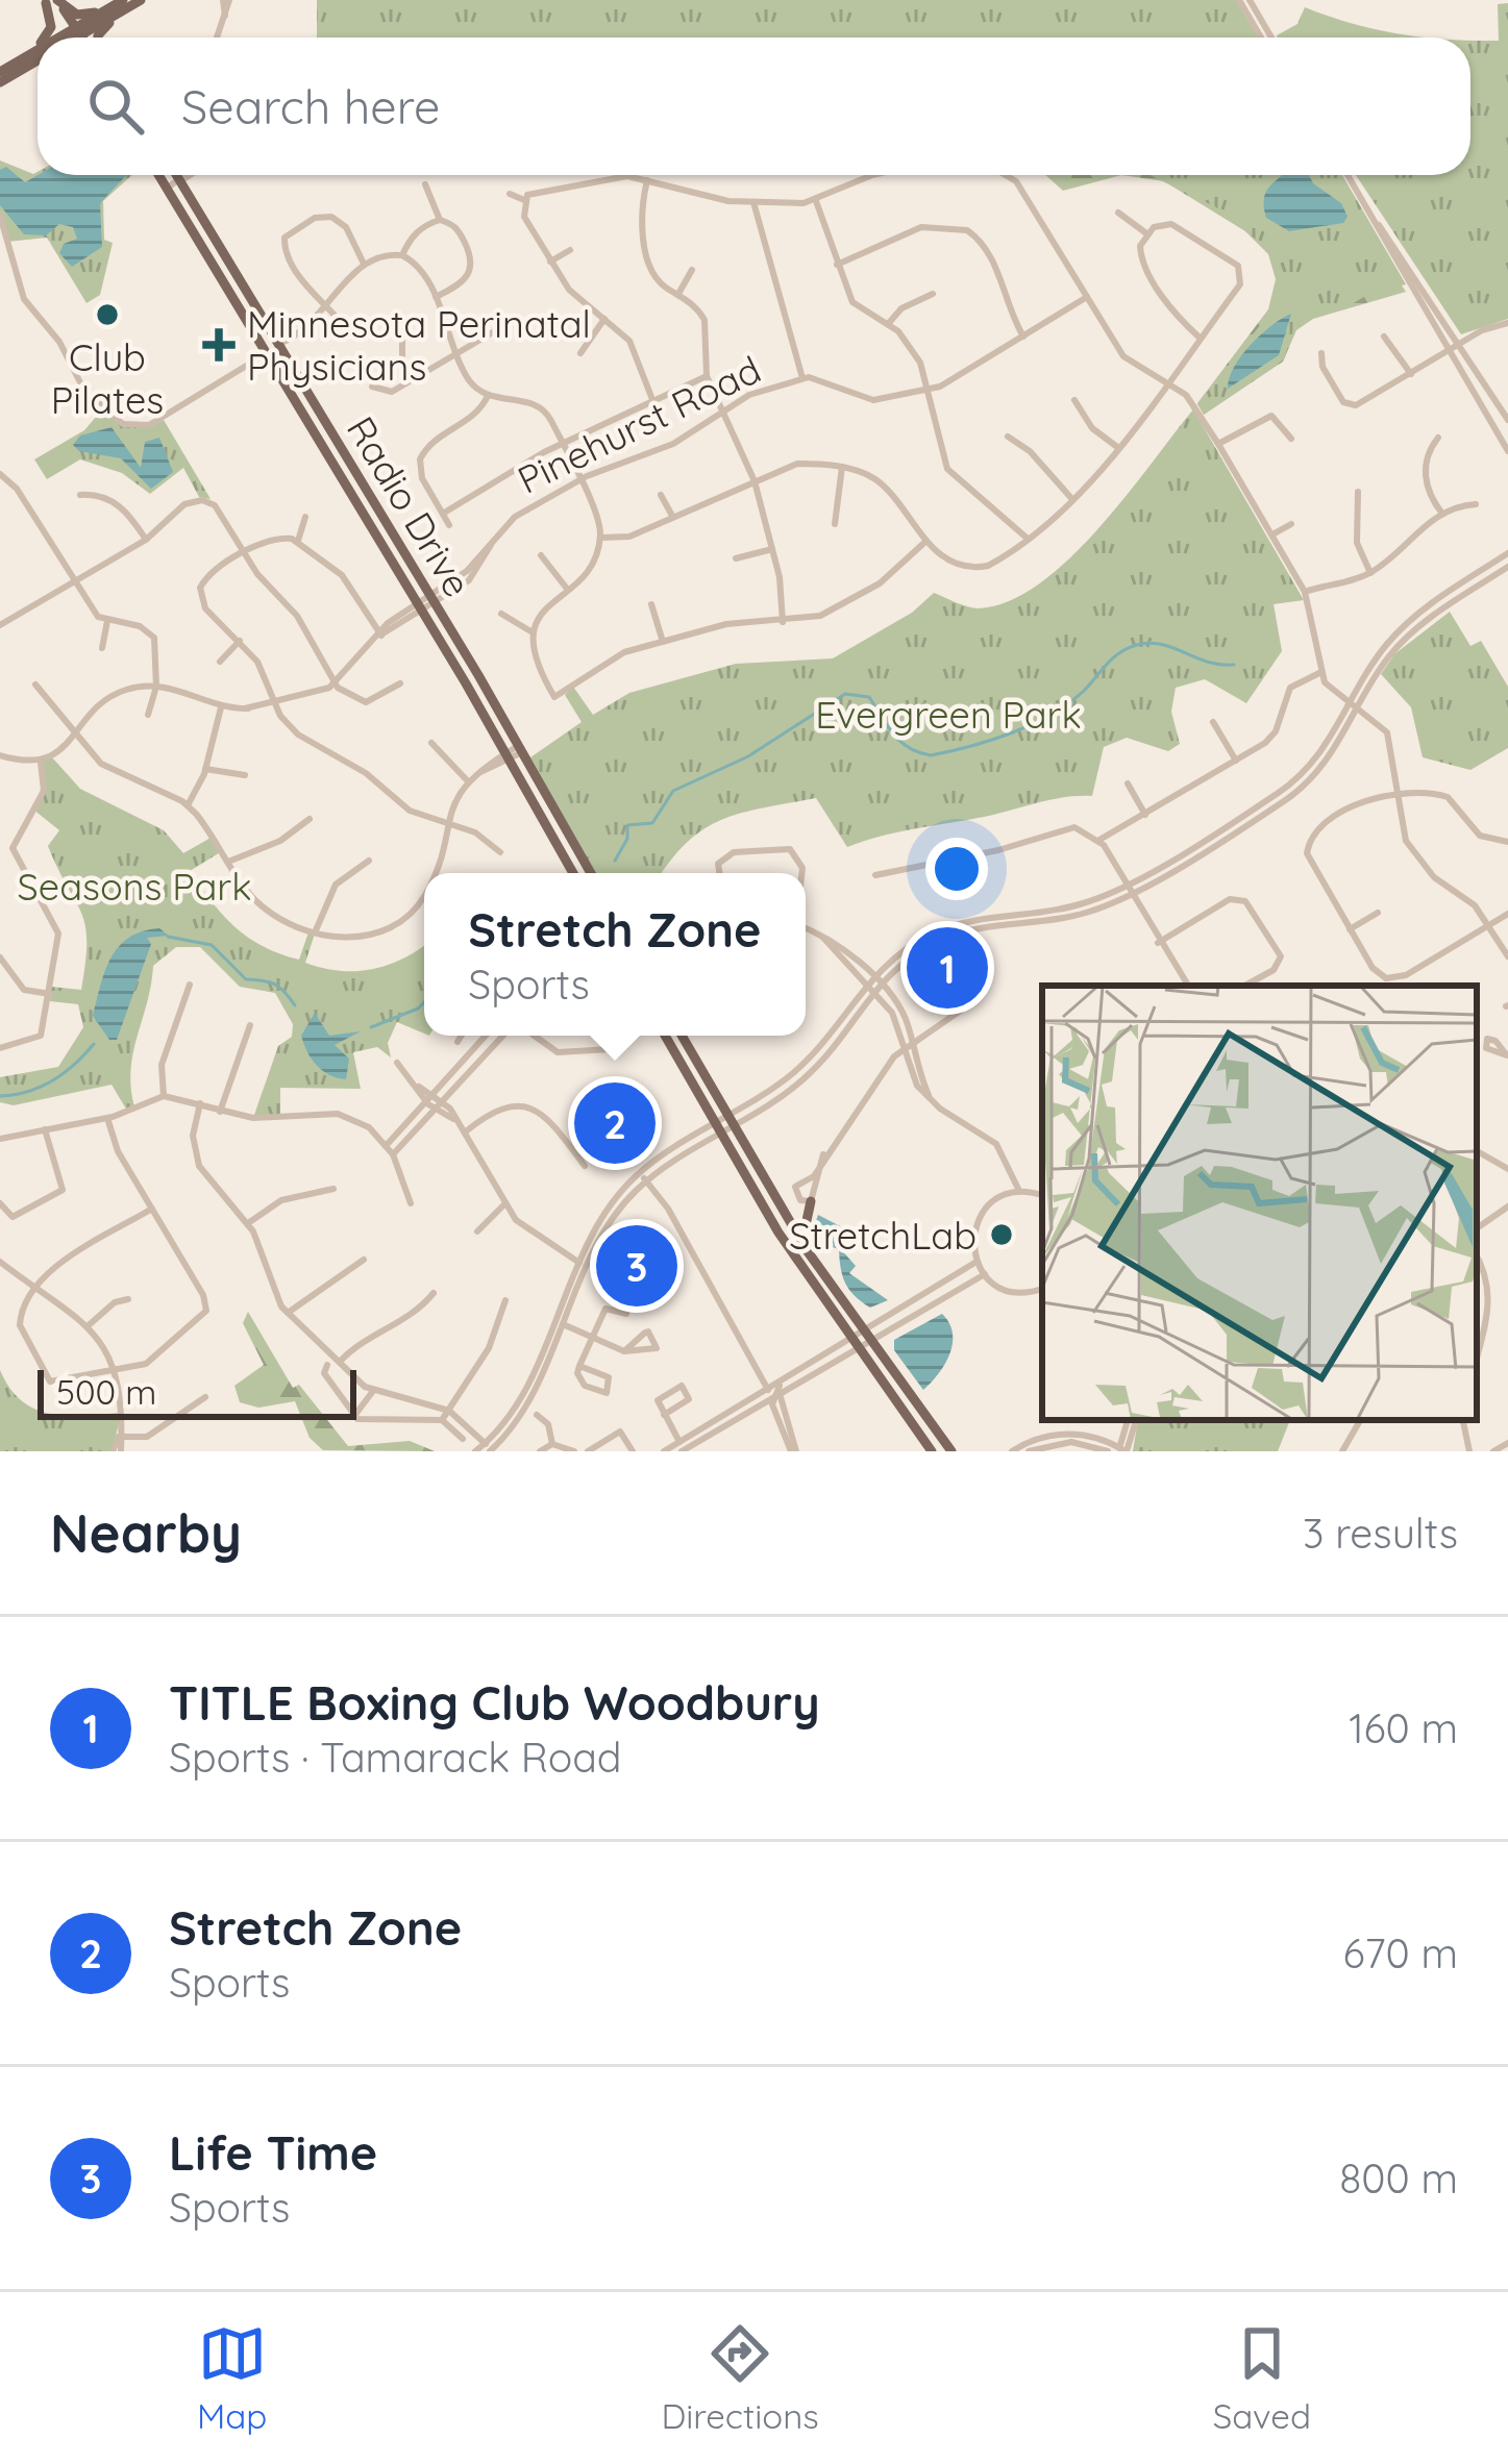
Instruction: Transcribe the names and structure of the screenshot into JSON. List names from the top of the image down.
{
  "streets": {
    "main road": ["Radio Drive"],
    "street": ["Pinehurst Road"]
  },
  "crossings": [
    ["Pinehurst Road", "Radio Drive"]
  ],
  "parks": ["Evergreen Park", "Seasons Park"],
  "places": {
    "other": ["Club Pilates", "StretchLab"],
    "health": ["Minnesota Perinatal Physicians"]
  },
  "scale_bar": "500 m",
  "page": {
    "search": "Search here",
    "popup": ["Stretch Zone", "Sports"],
    "pins": ["1", "2", "3"],
    "scale": "500 m",
    "heading": ["Nearby", "3 results"],
    "list": [
      {
        "mark": "1",
        "name": "TITLE Boxing Club Woodbury",
        "note": "Sports · Tamarack Road",
        "value": "160 m"
      },
      {
        "mark": "2",
        "name": "Stretch Zone",
        "note": "Sports",
        "value": "670 m"
      },
      {
        "mark": "3",
        "name": "Life Time",
        "note": "Sports",
        "value": "800 m"
      }
    ],
    "nav": ["Map", "Directions", "Saved"]
  }
}
